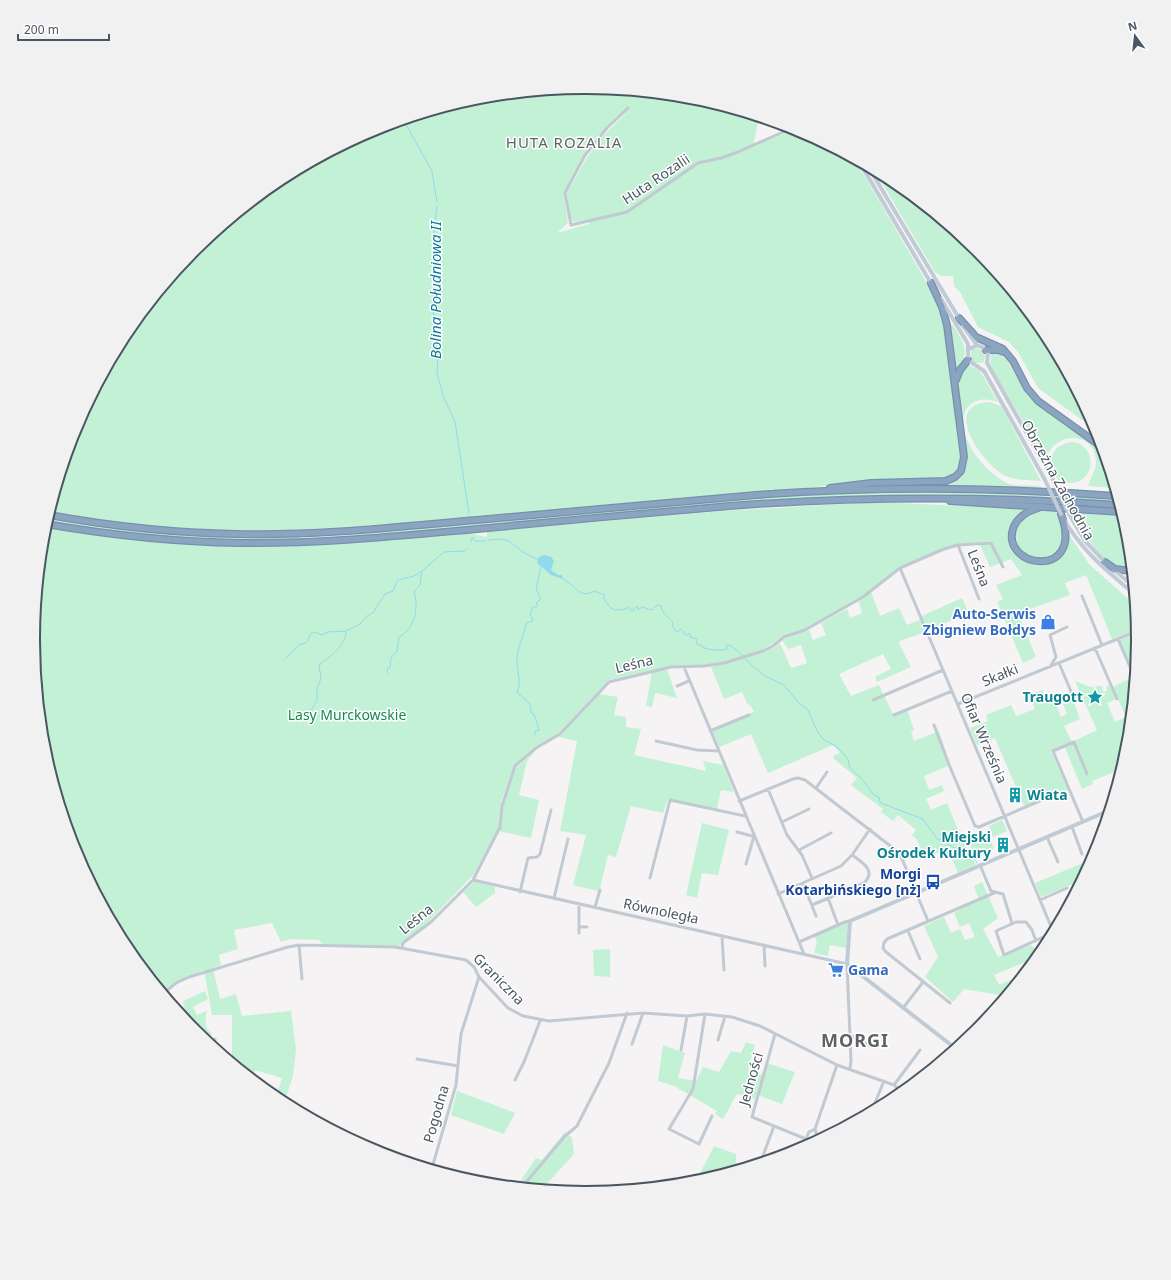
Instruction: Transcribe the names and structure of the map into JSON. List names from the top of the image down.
{
  "streets": {
    "street": [
      "Huta Rozalii",
      "Obrzeżna Zachodnia",
      "Leśna",
      "Skałki",
      "Ofiar Września",
      "Równoległa",
      "Graniczna",
      "Jedności",
      "Pogodna"
    ]
  },
  "crossings": [
    ["Leśna", "Ofiar Września"],
    ["Leśna", "Równoległa"],
    ["Leśna", "Graniczna"],
    ["Skałki", "Ofiar Września"],
    ["Graniczna", "Jedności"],
    ["Graniczna", "Pogodna"]
  ],
  "districts": ["HUTA ROZALIA", "MORGI"],
  "water": ["Bolina Południowa II"],
  "parks": ["Lasy Murckowskie"],
  "places": {
    "shop": ["Auto-Serwis Zbigniew Bołdys"],
    "place": ["Traugott"],
    "building": ["Wiata", "Miejski Ośrodek Kultury"],
    "bus stop": ["Morgi Kotarbińskiego [nż]"],
    "supermarket": ["Gama"]
  },
  "scale_bar": "200 m",
  "north": "top"
}
